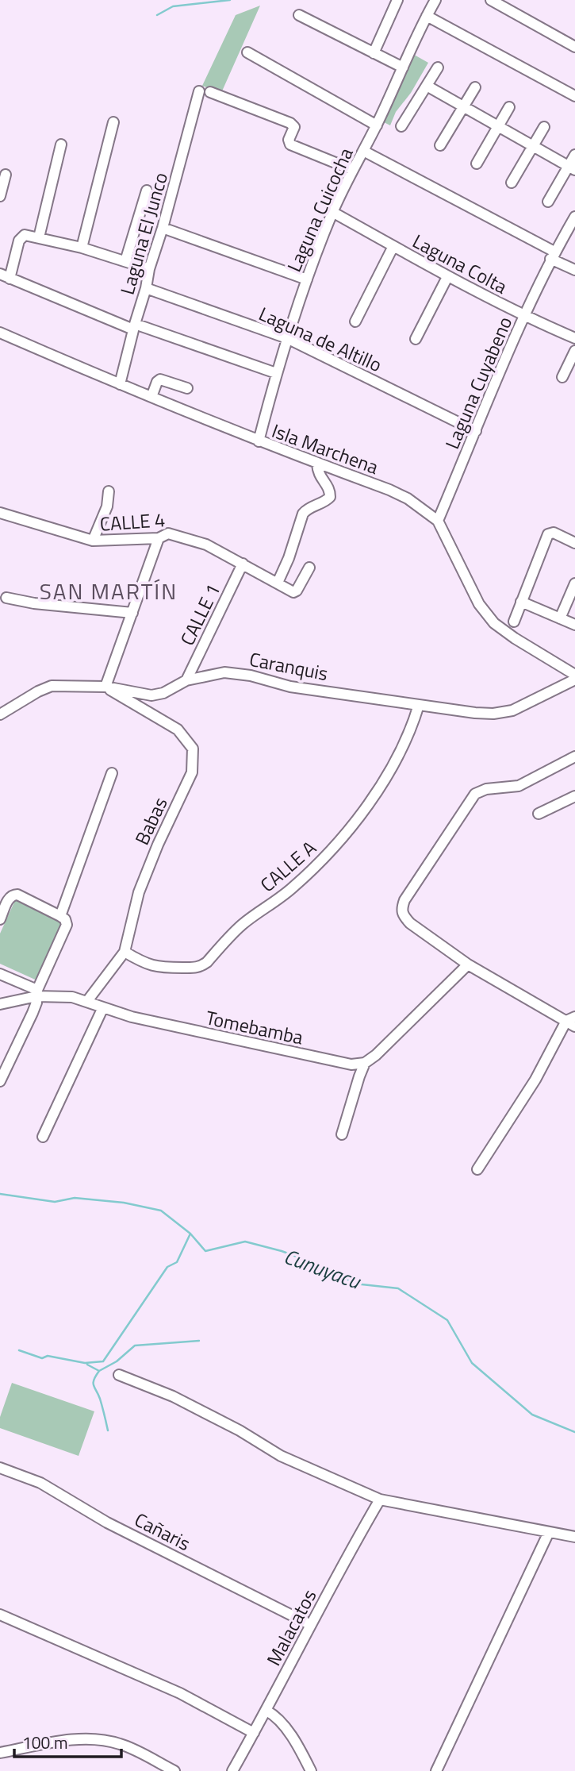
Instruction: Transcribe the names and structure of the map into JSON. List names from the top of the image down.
{
  "streets": {
    "street": [
      "Laguna Cuicocha",
      "Laguna El Junco",
      "Laguna Colta",
      "Laguna de Altillo",
      "Laguna Cuyabeno",
      "Isla Marchena",
      "CALLE 4",
      "CALLE 1",
      "Caranquis",
      "Babas",
      "CALLE A",
      "Tomebamba",
      "Cañaris",
      "Malacatos"
    ]
  },
  "crossings": [
    ["Laguna Cuicocha", "Laguna El Junco"],
    ["Laguna Cuicocha", "Laguna Colta"],
    ["Laguna Cuicocha", "Laguna de Altillo"],
    ["Laguna Cuicocha", "Isla Marchena"],
    ["Laguna El Junco", "Laguna de Altillo"],
    ["Laguna El Junco", "Isla Marchena"],
    ["Laguna Colta", "Laguna Cuyabeno"],
    ["Laguna de Altillo", "Laguna Cuyabeno"],
    ["Laguna Cuyabeno", "Isla Marchena"],
    ["CALLE 4", "CALLE 1"],
    ["CALLE 1", "Caranquis"],
    ["Caranquis", "Babas"],
    ["Caranquis", "CALLE A"],
    ["Babas", "CALLE A"],
    ["Babas", "Tomebamba"],
    ["Cañaris", "Malacatos"]
  ],
  "districts": ["SAN MARTÍN"],
  "water": ["Cunuyacu"],
  "scale_bar": "100 m"
}
